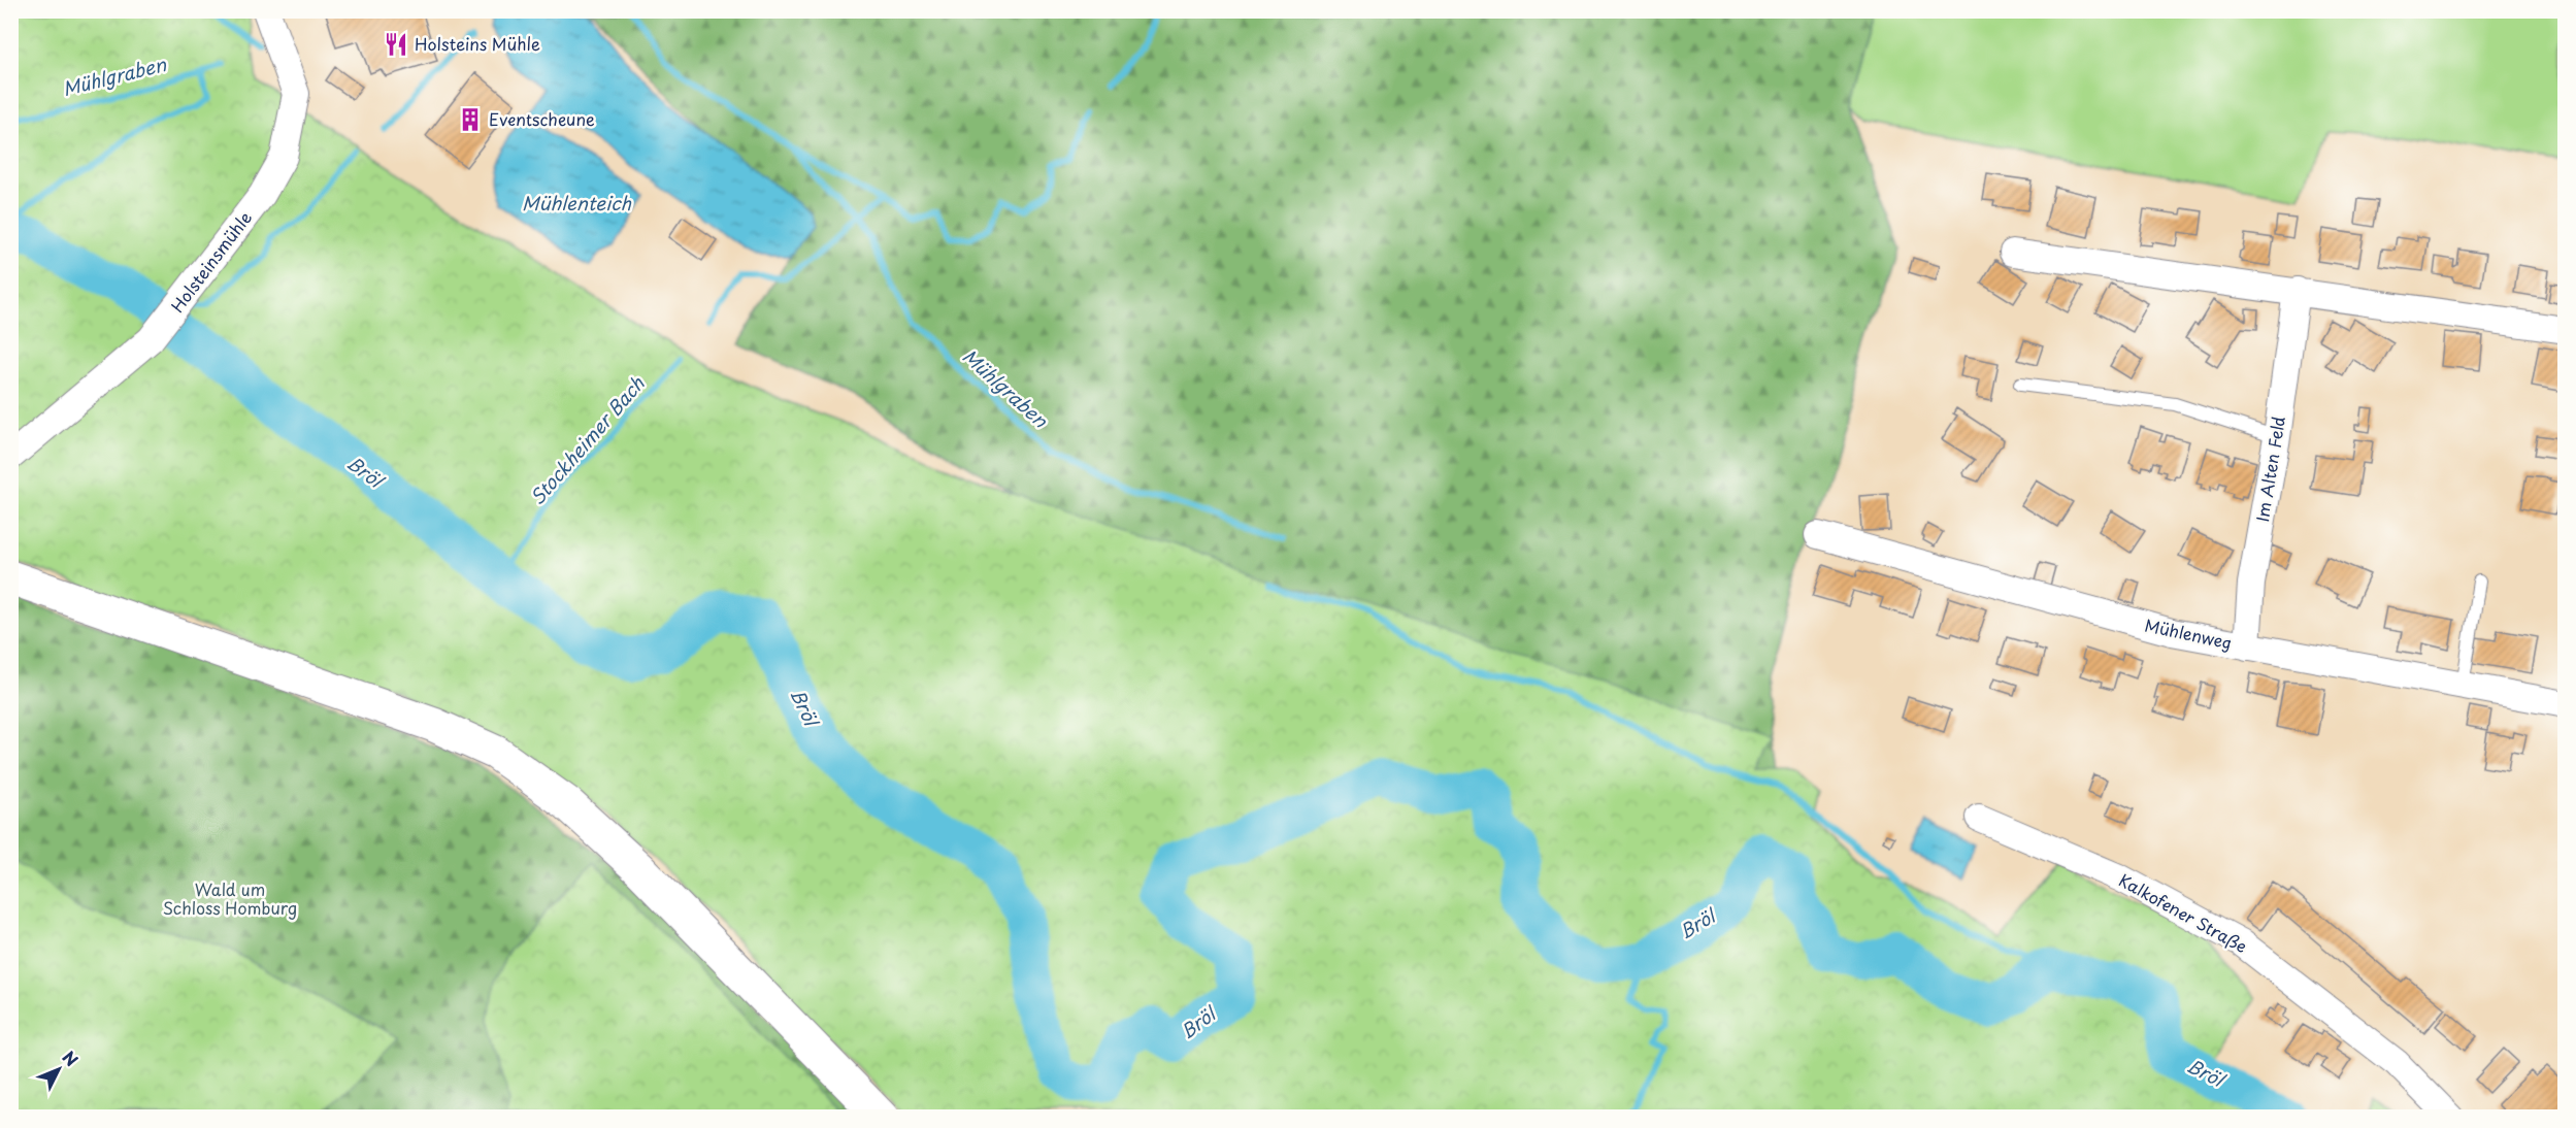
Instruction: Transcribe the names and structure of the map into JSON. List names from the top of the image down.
{
  "streets": {
    "street": [
      "Holsteinsmühle",
      "Im Alten Feld",
      "Mühlenweg",
      "Kalkofener Straße"
    ]
  },
  "crossings": [
    ["Im Alten Feld", "Mühlenweg"]
  ],
  "water": [
    "Mühlgraben",
    "Mühlenteich",
    "Stockheimer Bach",
    "Bröl"
  ],
  "parks": ["Wald um Schloss Homburg"],
  "places": {
    "restaurant": ["Holsteins Mühle"],
    "building": ["Eventscheune"]
  },
  "north": "top right"
}
